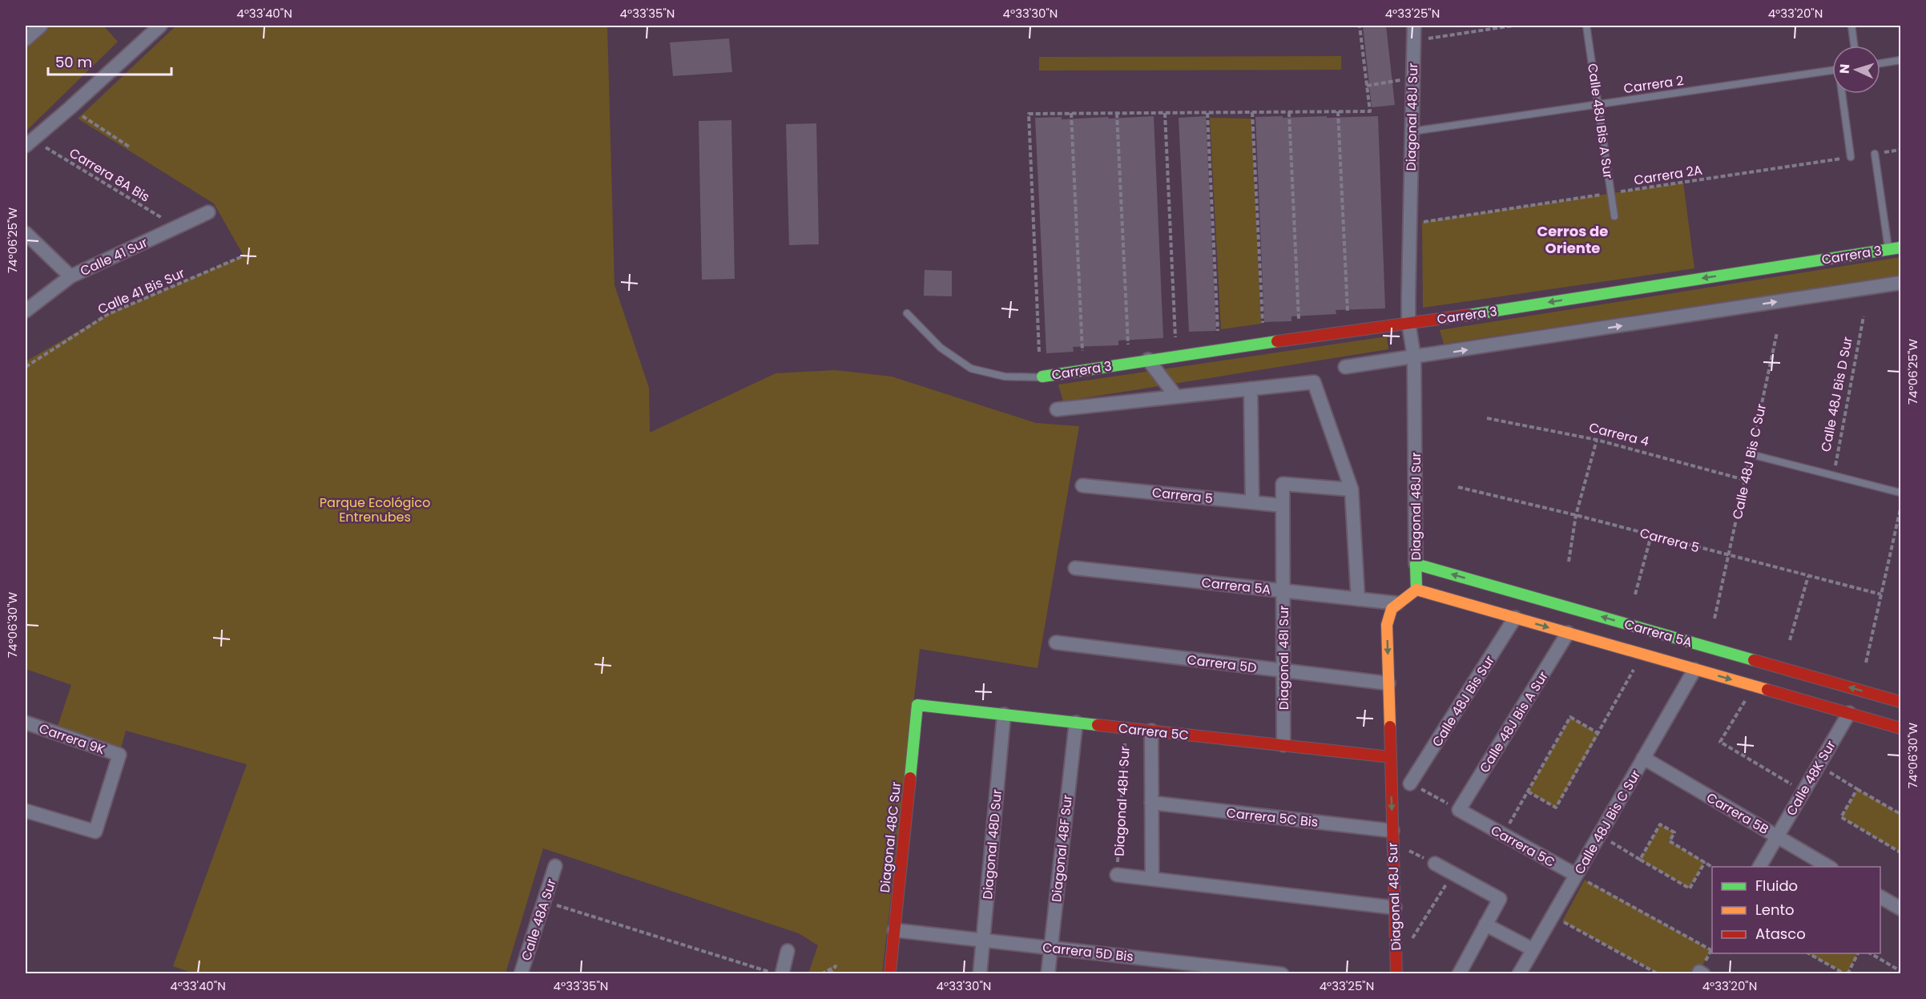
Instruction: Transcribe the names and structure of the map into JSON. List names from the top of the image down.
{
  "streets": {
    "street": [
      "Diagonal 48J Sur",
      "Calle 48J Bis A Sur",
      "Carrera 3",
      "Calle 41 Sur",
      "Calle 48J Bis C Sur",
      "Carrera 5",
      "Carrera 5A",
      "Diagonal 48I Sur",
      "Carrera 5D",
      "Calle 48J Bis Sur",
      "Carrera 5C",
      "Carrera 9K",
      "Calle 48K Sur",
      "Carrera 5B",
      "Carrera 5C Bis",
      "Diagonal 48C Sur",
      "Diagonal 48D Sur",
      "Diagonal 48F Sur",
      "Calle 48A Sur",
      "Carrera 5D Bis"
    ],
    "lane": ["Carrera 2"],
    "path": [
      "Carrera 8A Bis",
      "Carrera 2A",
      "Calle 41 Bis Sur",
      "Calle 48J Bis D Sur",
      "Carrera 4",
      "Diagonal 48H Sur"
    ]
  },
  "crossings": [
    ["Carrera 2", "Diagonal 48J Sur"],
    ["Carrera 2", "Calle 48J Bis A Sur"],
    ["Diagonal 48J Sur", "Carrera 2A"],
    ["Diagonal 48J Sur", "Carrera 3"],
    ["Diagonal 48J Sur", "Carrera 5A"],
    ["Diagonal 48J Sur", "Carrera 5D"],
    ["Diagonal 48J Sur", "Carrera 5C"],
    ["Diagonal 48J Sur", "Carrera 5C Bis"],
    ["Calle 48J Bis A Sur", "Carrera 2A"],
    ["Calle 48J Bis A Sur", "Carrera 5A"],
    ["Calle 48J Bis A Sur", "Carrera 5C"],
    ["Carrera 8A Bis", "Calle 41 Sur"],
    ["Carrera 4", "Calle 48J Bis C Sur"],
    ["Calle 48J Bis C Sur", "Carrera 5"],
    ["Calle 48J Bis C Sur", "Carrera 5A"],
    ["Calle 48J Bis C Sur", "Carrera 5C"],
    ["Calle 48J Bis C Sur", "Carrera 5B"],
    ["Carrera 5", "Diagonal 48I Sur"],
    ["Carrera 5A", "Diagonal 48I Sur"],
    ["Carrera 5A", "Calle 48J Bis Sur"],
    ["Carrera 5A", "Calle 48K Sur"],
    ["Diagonal 48I Sur", "Carrera 5D"],
    ["Diagonal 48I Sur", "Carrera 5C"],
    ["Carrera 5C", "Diagonal 48H Sur"],
    ["Carrera 5C", "Diagonal 48C Sur"],
    ["Carrera 5C", "Diagonal 48D Sur"],
    ["Carrera 5C", "Diagonal 48F Sur"],
    ["Calle 48K Sur", "Carrera 5B"],
    ["Diagonal 48C Sur", "Carrera 5D Bis"],
    ["Diagonal 48D Sur", "Carrera 5D Bis"],
    ["Diagonal 48F Sur", "Carrera 5D Bis"]
  ],
  "districts": ["Cerros de Oriente"],
  "parks": ["Parque Ecológico Entrenubes"],
  "legend": ["Fluido", "Lento", "Atasco"],
  "scale_bar": "50 m",
  "north": "left",
  "coordinates": [
    "4°33'40\"N",
    "4°33'35\"N",
    "4°33'30\"N",
    "4°33'25\"N",
    "4°33'20\"N",
    "74°06'25\"W",
    "74°06'30\"W"
  ]
}
